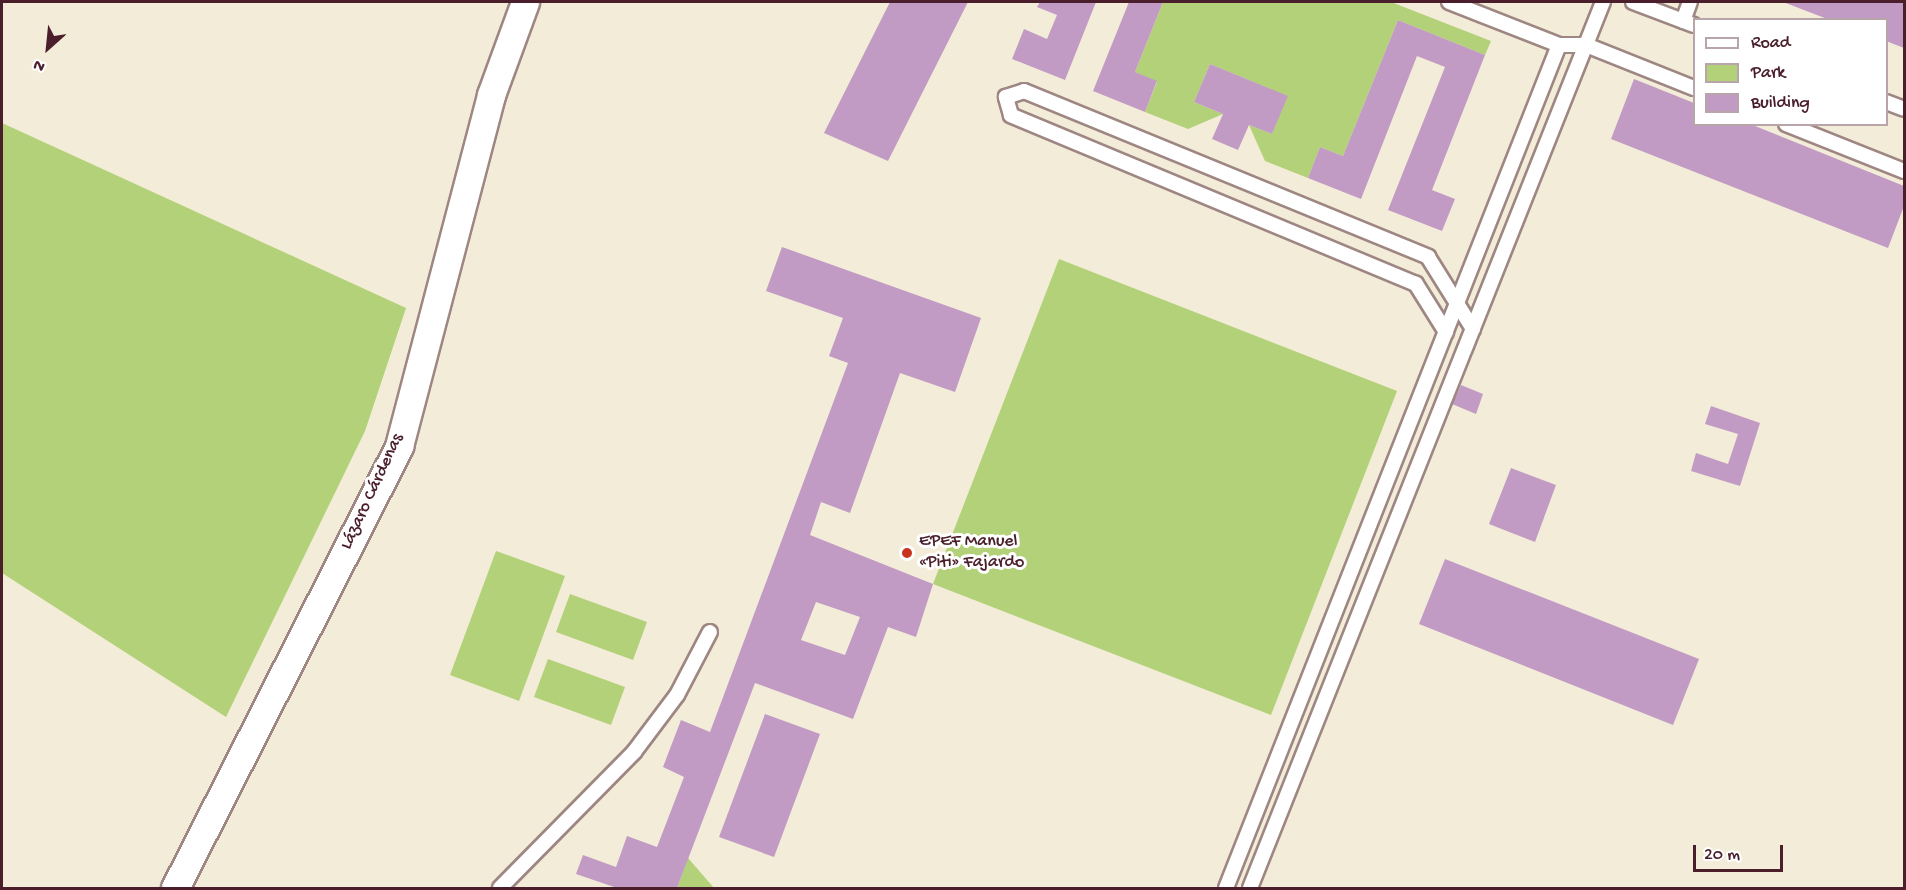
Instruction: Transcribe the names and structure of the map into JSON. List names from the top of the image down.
{
  "streets": {
    "street": ["Lázaro Cárdenas"]
  },
  "places": ["EPEF Manuel «Piti» Fajardo"],
  "legend": ["Road", "Park", "Building"],
  "scale_bar": "20 m",
  "north": "bottom left"
}
